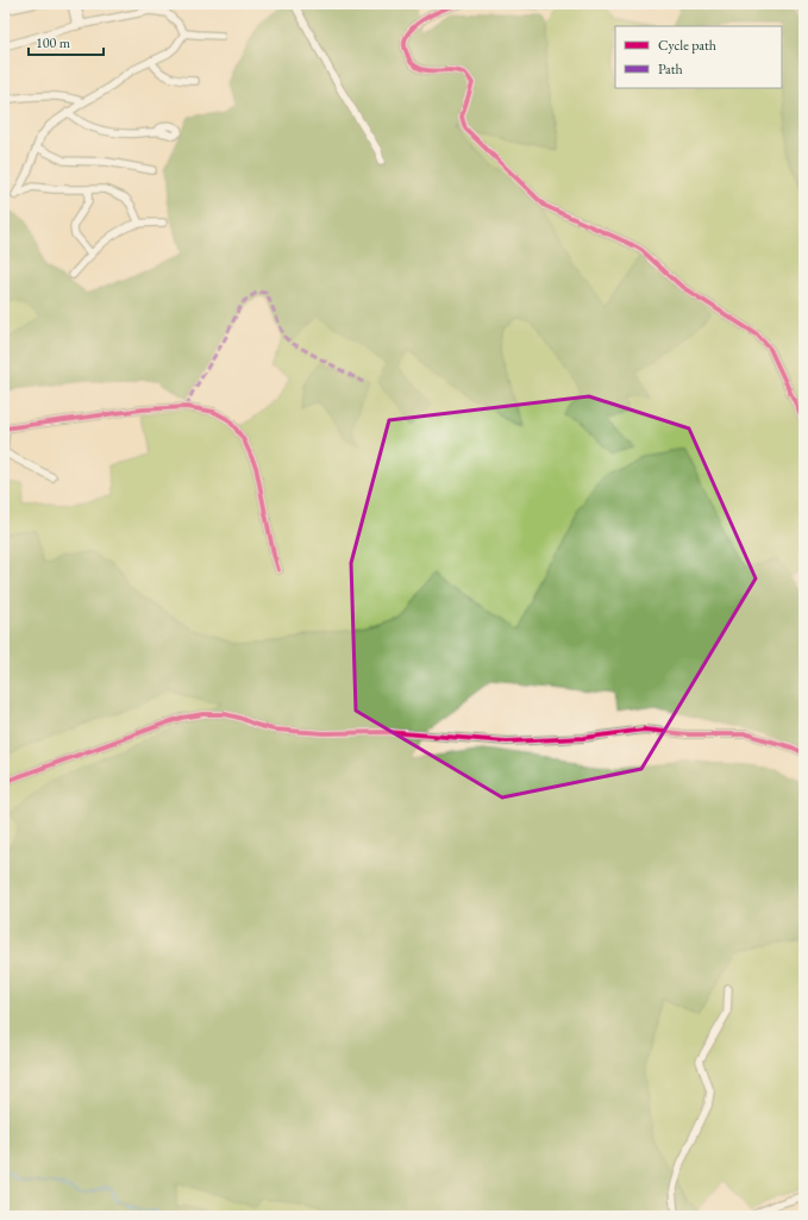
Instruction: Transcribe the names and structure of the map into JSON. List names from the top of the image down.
{
  "legend": ["Cycle path", "Path"],
  "scale_bar": "100 m"
}
